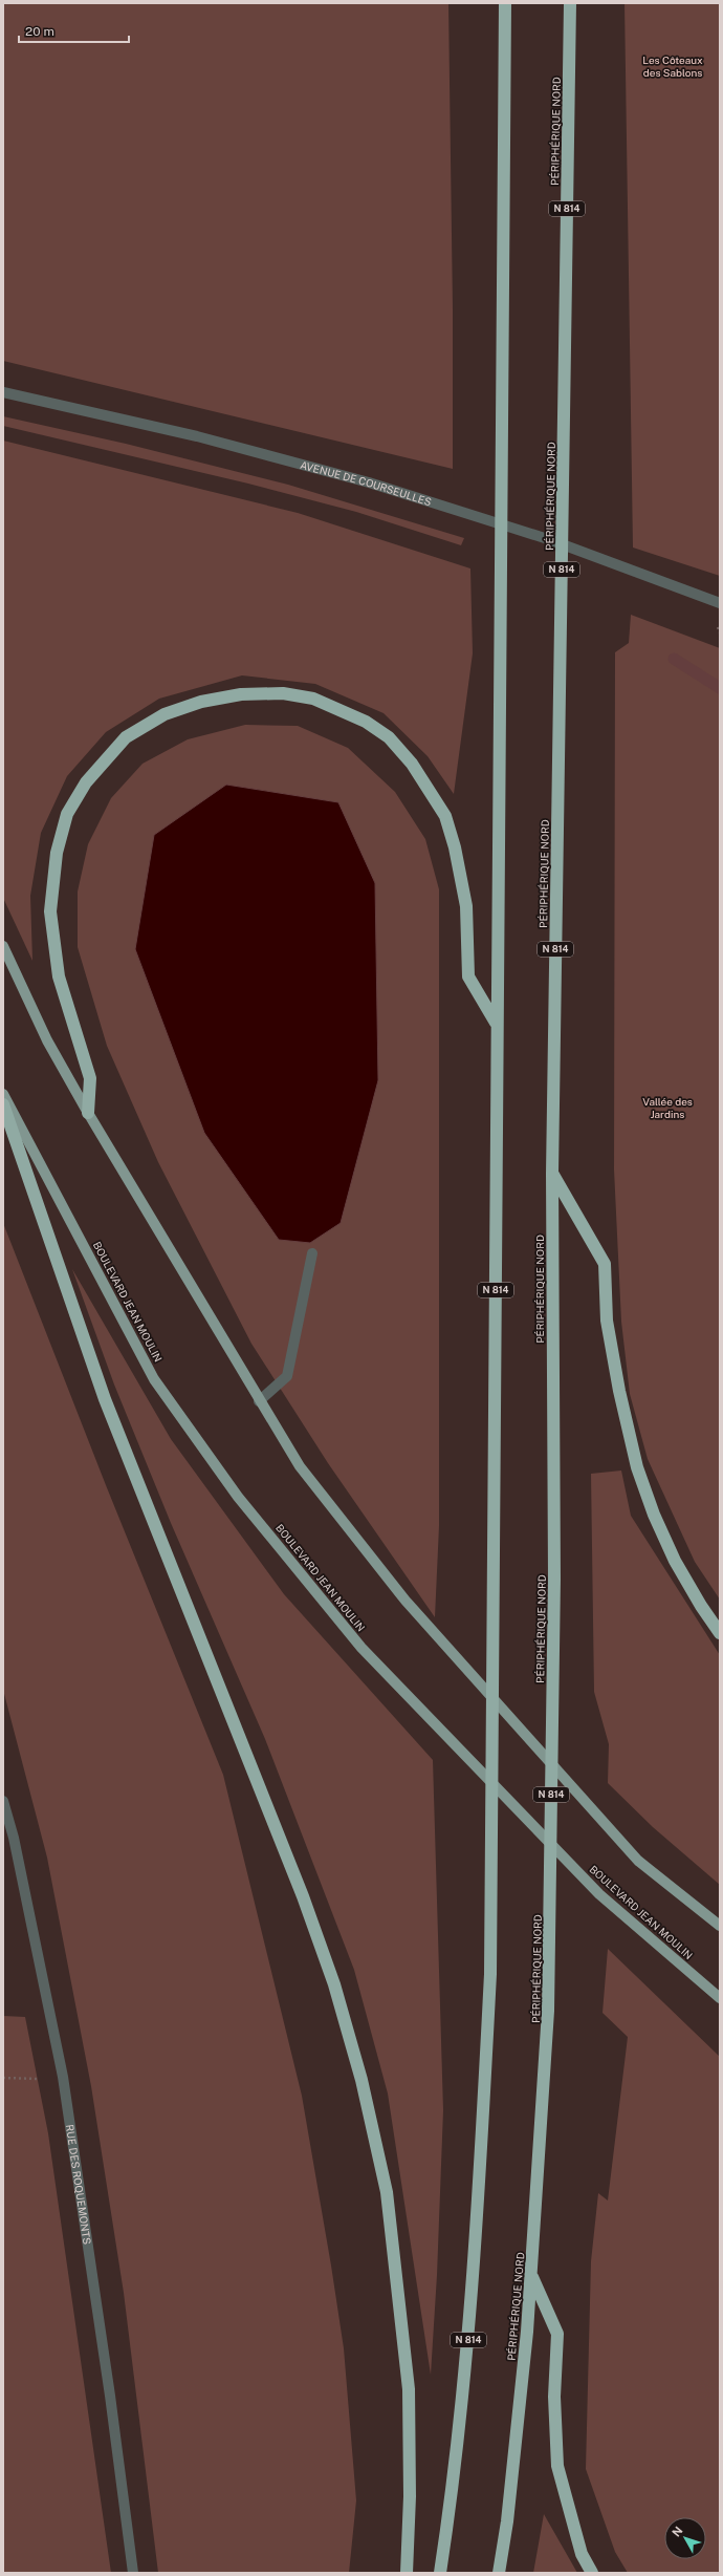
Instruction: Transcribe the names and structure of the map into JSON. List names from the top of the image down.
{
  "streets": {
    "highway": ["PÉRIPHÉRIQUE NORD", "N 814"],
    "main road": ["BOULEVARD JEAN MOULIN"],
    "street": ["AVENUE DE COURSEULLES", "RUE DES ROQUEMONTS"]
  },
  "parks": ["Les Côteaux des Sablons", "Vallée des Jardins"],
  "scale_bar": "20 m",
  "north": "top left"
}
